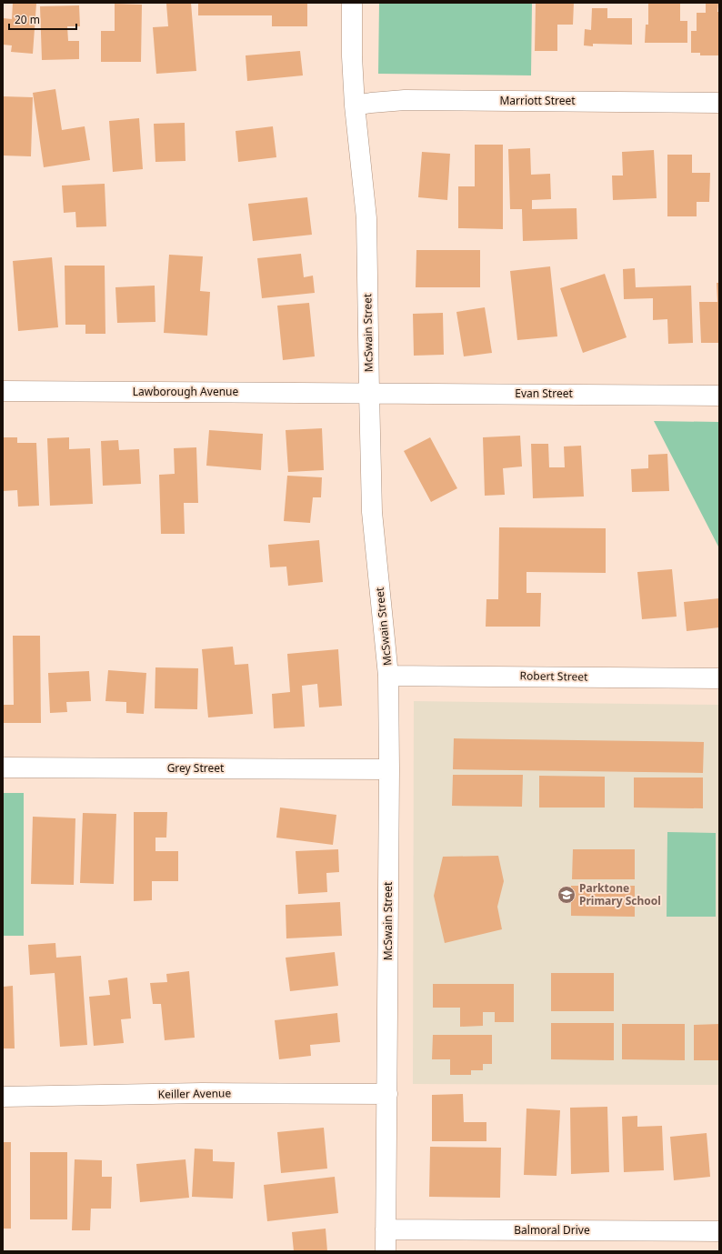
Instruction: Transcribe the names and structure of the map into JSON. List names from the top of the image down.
{
  "streets": {
    "street": [
      "Marriott Street",
      "McSwain Street",
      "Lawborough Avenue",
      "Evan Street",
      "Robert Street",
      "Grey Street",
      "Keiller Avenue",
      "Balmoral Drive"
    ]
  },
  "crossings": [
    ["Marriott Street", "McSwain Street"],
    ["McSwain Street", "Lawborough Avenue"],
    ["McSwain Street", "Evan Street"],
    ["McSwain Street", "Robert Street"],
    ["McSwain Street", "Grey Street"],
    ["McSwain Street", "Keiller Avenue"],
    ["McSwain Street", "Balmoral Drive"],
    ["Lawborough Avenue", "Evan Street"]
  ],
  "places": {
    "school or university": ["Parktone Primary School"]
  },
  "scale_bar": "20 m"
}
